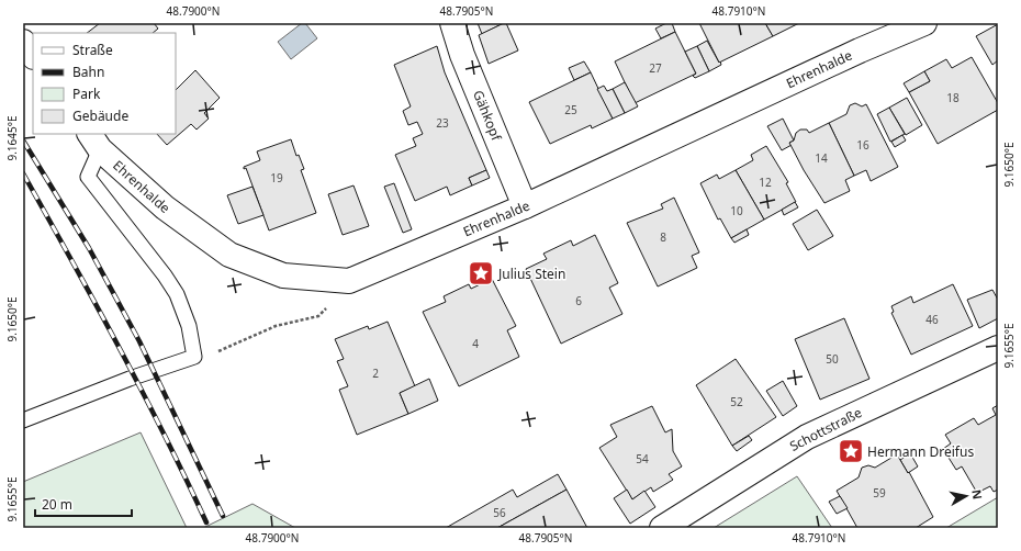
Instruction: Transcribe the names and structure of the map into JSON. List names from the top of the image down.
{
  "streets": {
    "street": ["Ehrenhalde", "Gähkopf", "Schottstraße"]
  },
  "crossings": [
    ["Ehrenhalde", "Gähkopf"]
  ],
  "places": {
    "place": ["Julius Stein", "Hermann Dreifus"]
  },
  "house_numbers": [
    "27",
    "18",
    "25",
    "23",
    "16",
    "14",
    "19",
    "12",
    "10",
    "8",
    "6",
    "46",
    "4",
    "50",
    "2",
    "52",
    "54",
    "59",
    "56"
  ],
  "legend": [
    "Straße",
    "Bahn",
    "Park",
    "Gebäude"
  ],
  "scale_bar": "20 m",
  "north": "right",
  "coordinates": [
    "48.7900°N",
    "48.7905°N",
    "48.7910°N",
    "9.1645°E",
    "9.1650°E",
    "9.1655°E"
  ]
}
